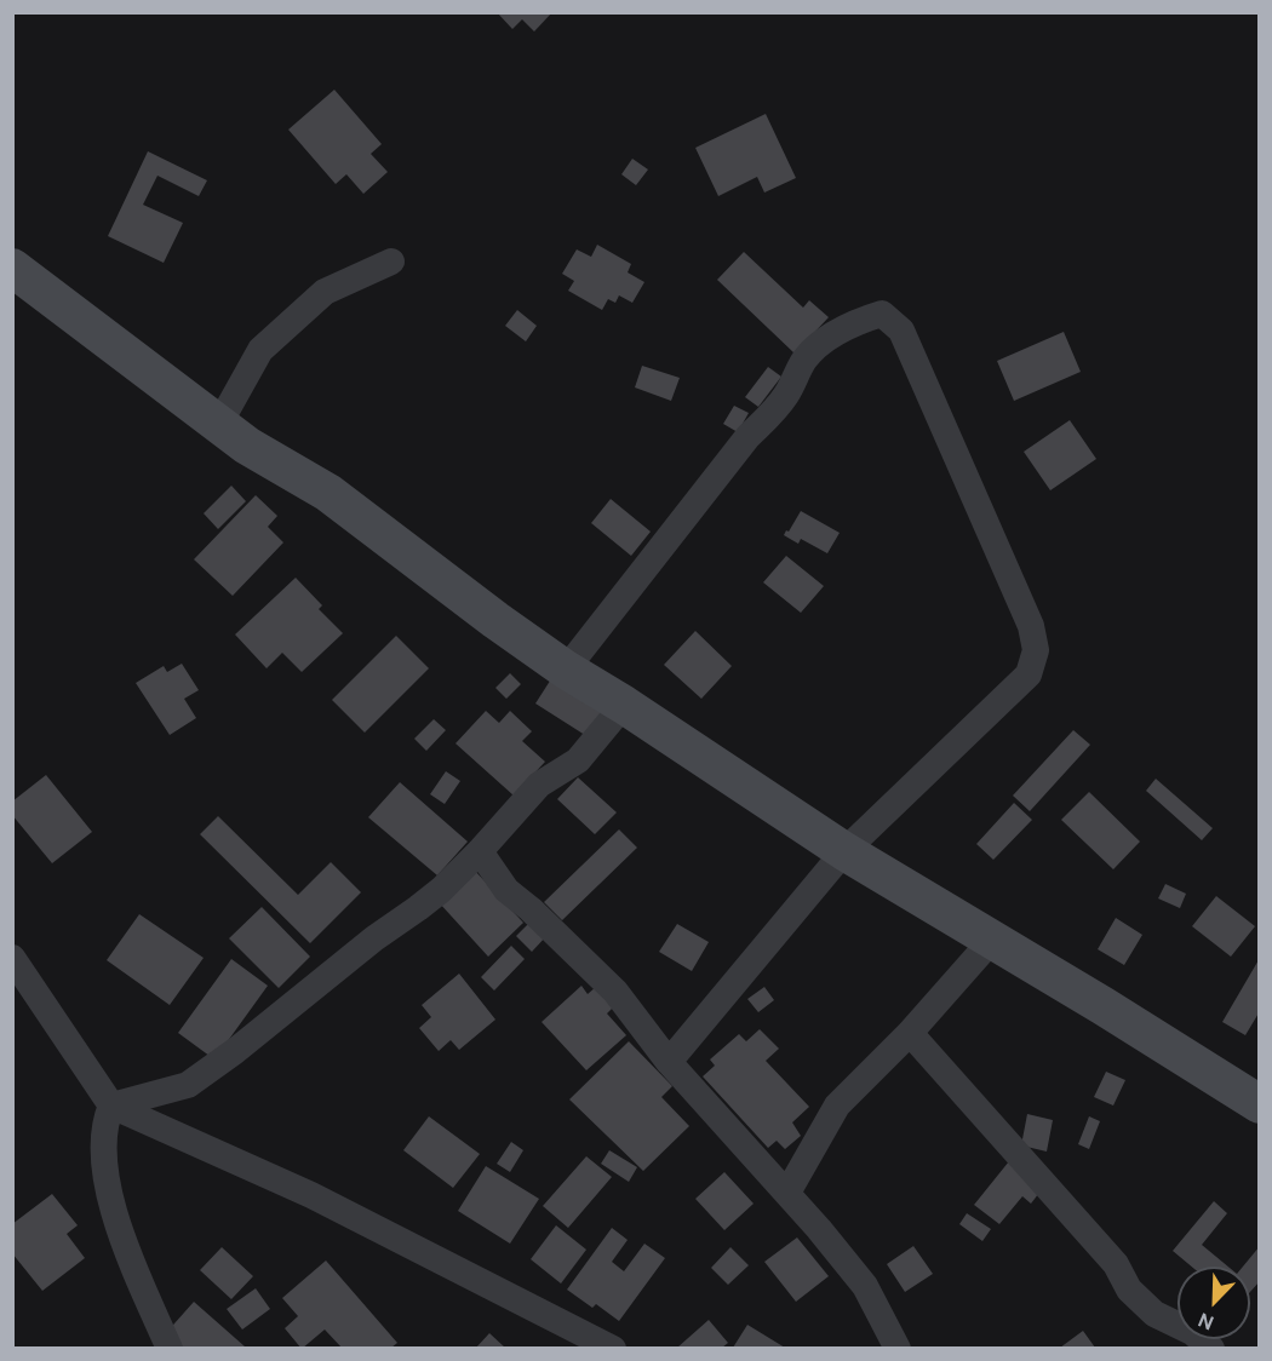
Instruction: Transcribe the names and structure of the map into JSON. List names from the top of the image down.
{
  "north": "bottom left"
}
